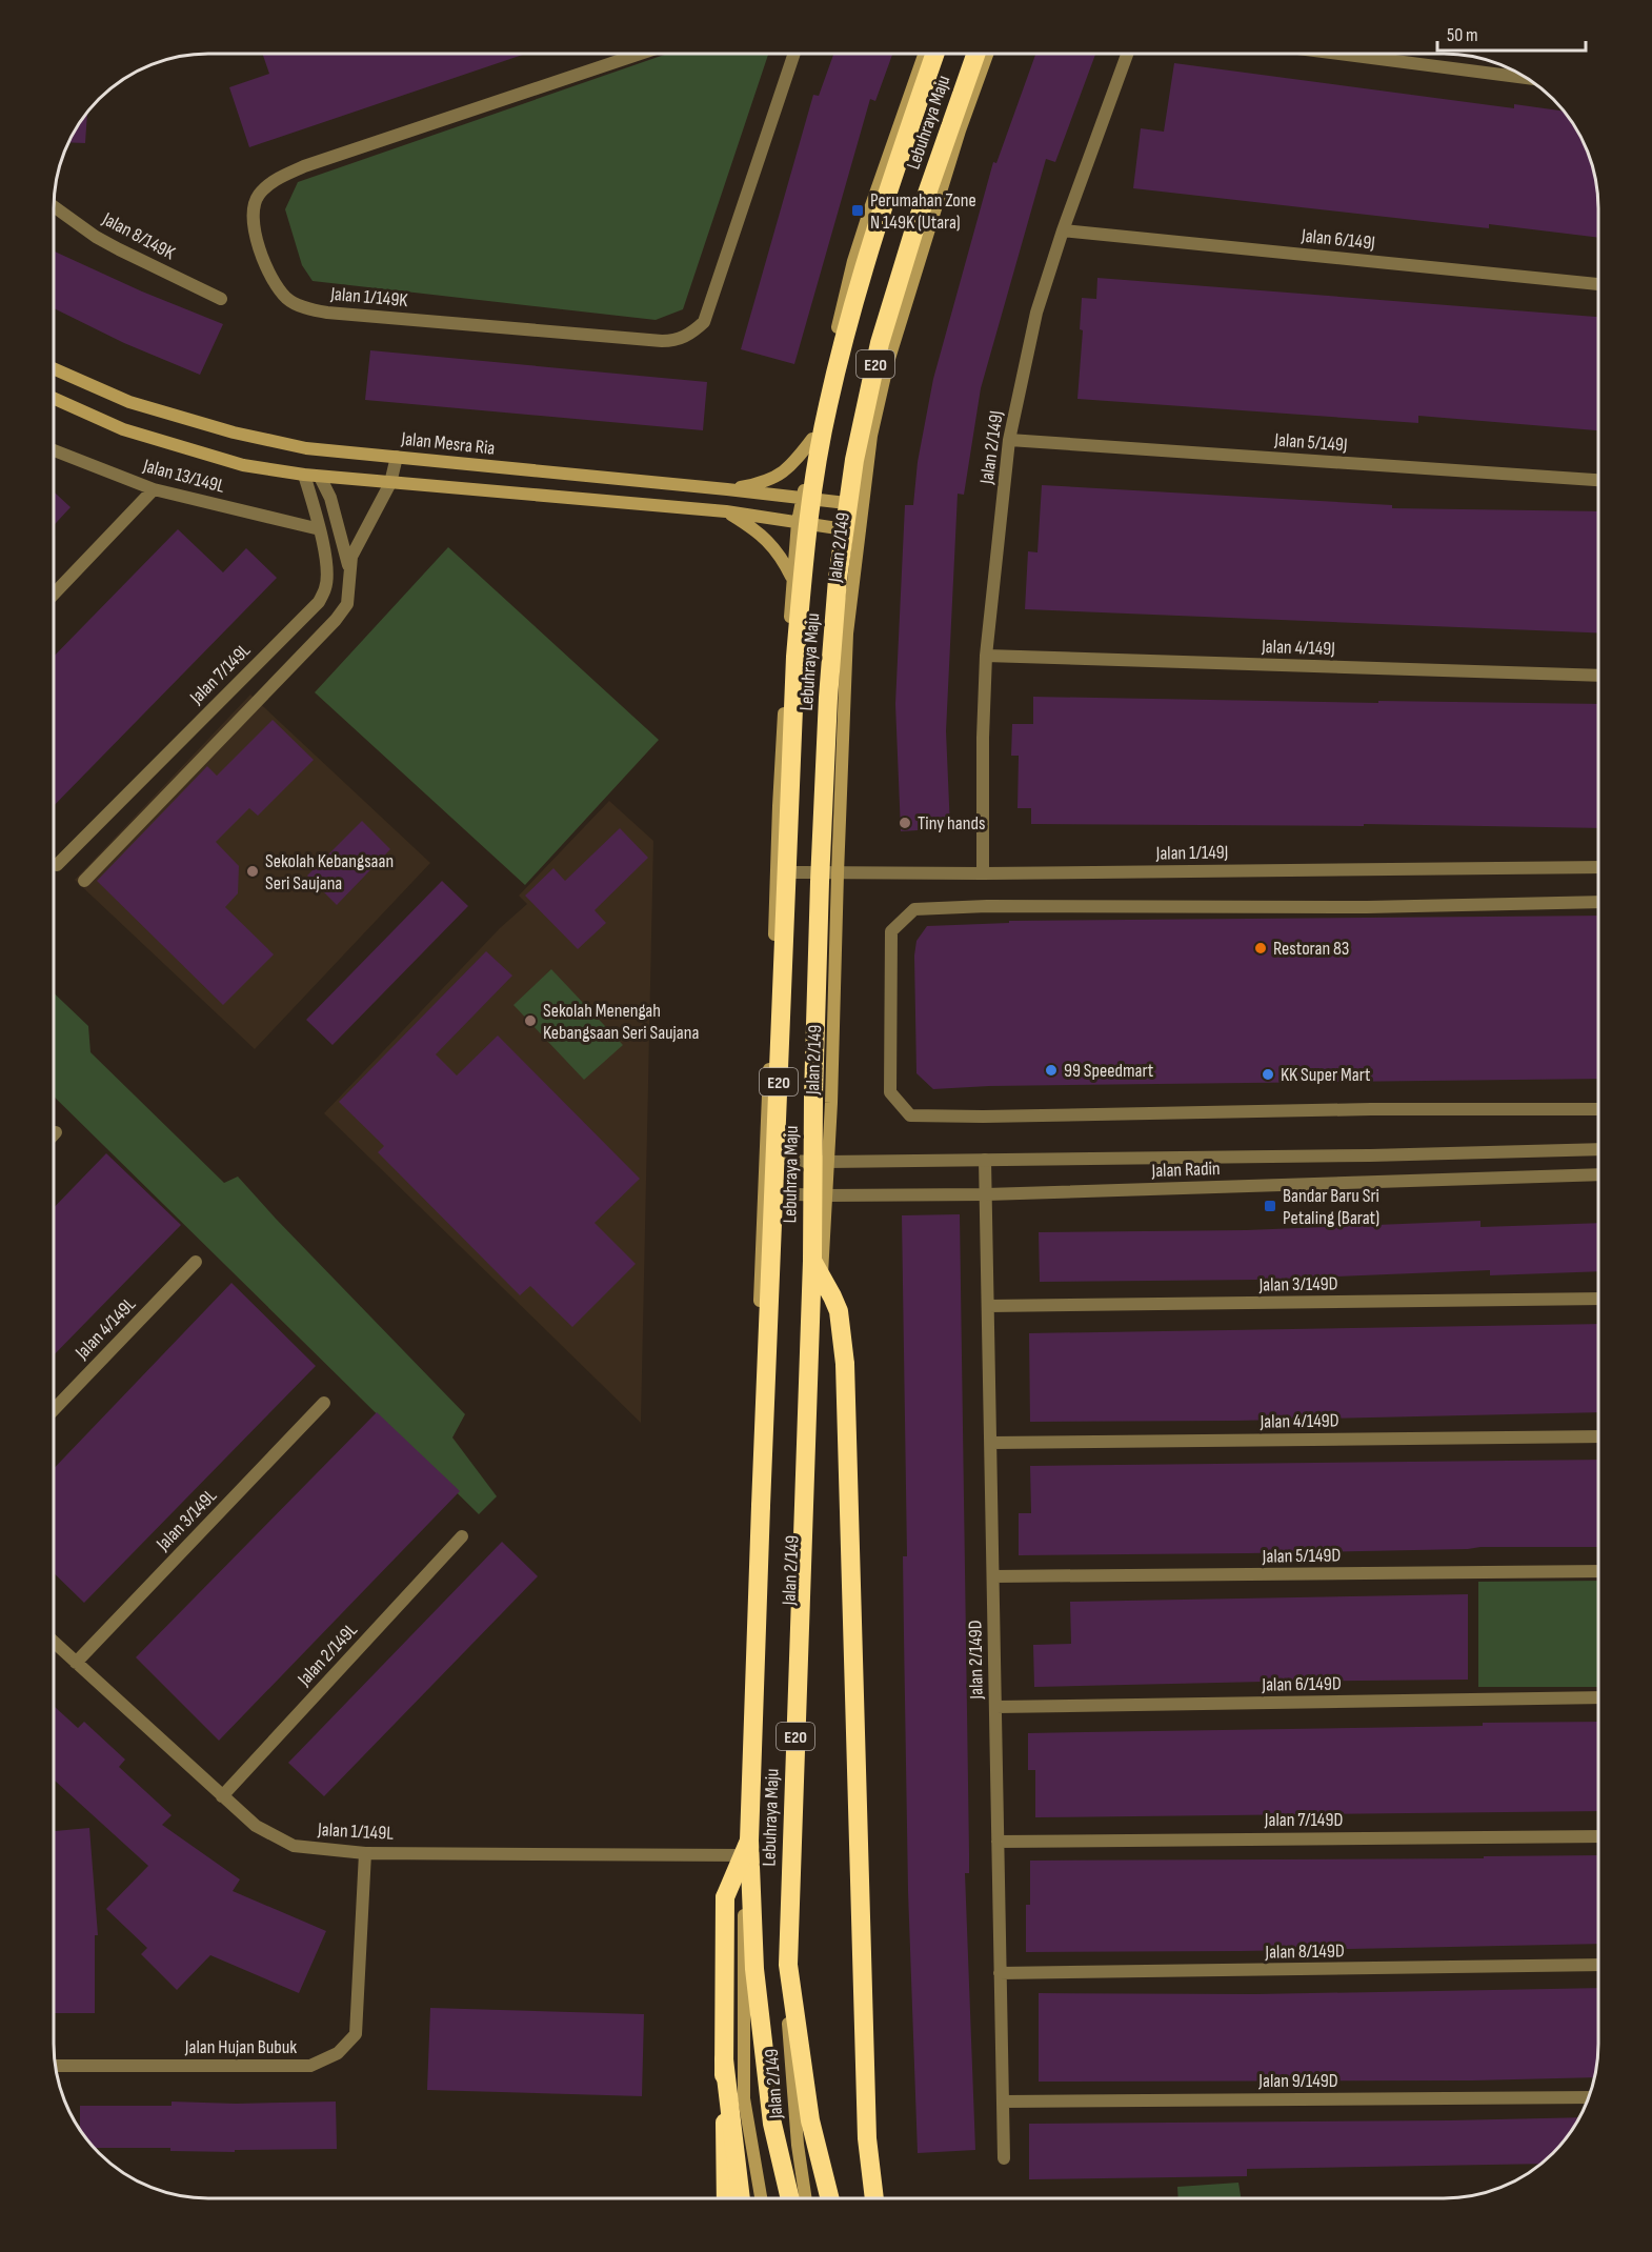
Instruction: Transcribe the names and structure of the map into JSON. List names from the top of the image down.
{
  "streets": {
    "highway": ["Lebuhraya Maju", "E20"],
    "main road": ["Jalan Mesra Ria", "Jalan 2/149"],
    "street": [
      "Jalan 8/149K",
      "Jalan 6/149J",
      "Jalan 1/149K",
      "Jalan 5/149J",
      "Jalan 2/149J",
      "Jalan 13/149L",
      "Jalan 4/149J",
      "Jalan 7/149L",
      "Jalan 1/149J",
      "Jalan Radin",
      "Jalan 3/149D",
      "Jalan 4/149L",
      "Jalan 4/149D",
      "Jalan 3/149L",
      "Jalan 5/149D",
      "Jalan 2/149L",
      "Jalan 2/149D",
      "Jalan 6/149D",
      "Jalan 7/149D",
      "Jalan 1/149L",
      "Jalan 8/149D",
      "Jalan Hujan Bubuk",
      "Jalan 9/149D"
    ]
  },
  "crossings": [
    ["Lebuhraya Maju", "Jalan 2/149"],
    ["Lebuhraya Maju", "Jalan 1/149L"],
    ["Jalan 6/149J", "Jalan 2/149J"],
    ["Jalan 5/149J", "Jalan 2/149J"],
    ["Jalan Mesra Ria", "Jalan 2/149"],
    ["Jalan 2/149J", "Jalan 4/149J"],
    ["Jalan 2/149J", "Jalan 1/149J"],
    ["Jalan 13/149L", "Jalan 7/149L"],
    ["Jalan 2/149", "Jalan 1/149J"],
    ["Jalan 2/149", "Jalan Radin"],
    ["Jalan 2/149", "Jalan 1/149L"],
    ["Jalan Radin", "Jalan 2/149D"],
    ["Jalan 3/149D", "Jalan 2/149D"],
    ["Jalan 4/149D", "Jalan 2/149D"],
    ["Jalan 3/149L", "Jalan 1/149L"],
    ["Jalan 5/149D", "Jalan 2/149D"],
    ["Jalan 2/149L", "Jalan 1/149L"],
    ["Jalan 2/149D", "Jalan 6/149D"],
    ["Jalan 2/149D", "Jalan 7/149D"],
    ["Jalan 2/149D", "Jalan 8/149D"],
    ["Jalan 2/149D", "Jalan 9/149D"],
    ["Jalan 1/149L", "Jalan Hujan Bubuk"]
  ],
  "places": {
    "transit": ["Perumahan Zone N 149K (Utara)", "Bandar Baru Sri Petaling (Barat)"],
    "other": [
      "Tiny hands",
      "Sekolah Kebangsaan Seri Saujana",
      "Restoran 83",
      "Sekolah Menengah Kebangsaan Seri Saujana",
      "99 Speedmart",
      "KK Super Mart"
    ]
  },
  "scale_bar": "50 m"
}
